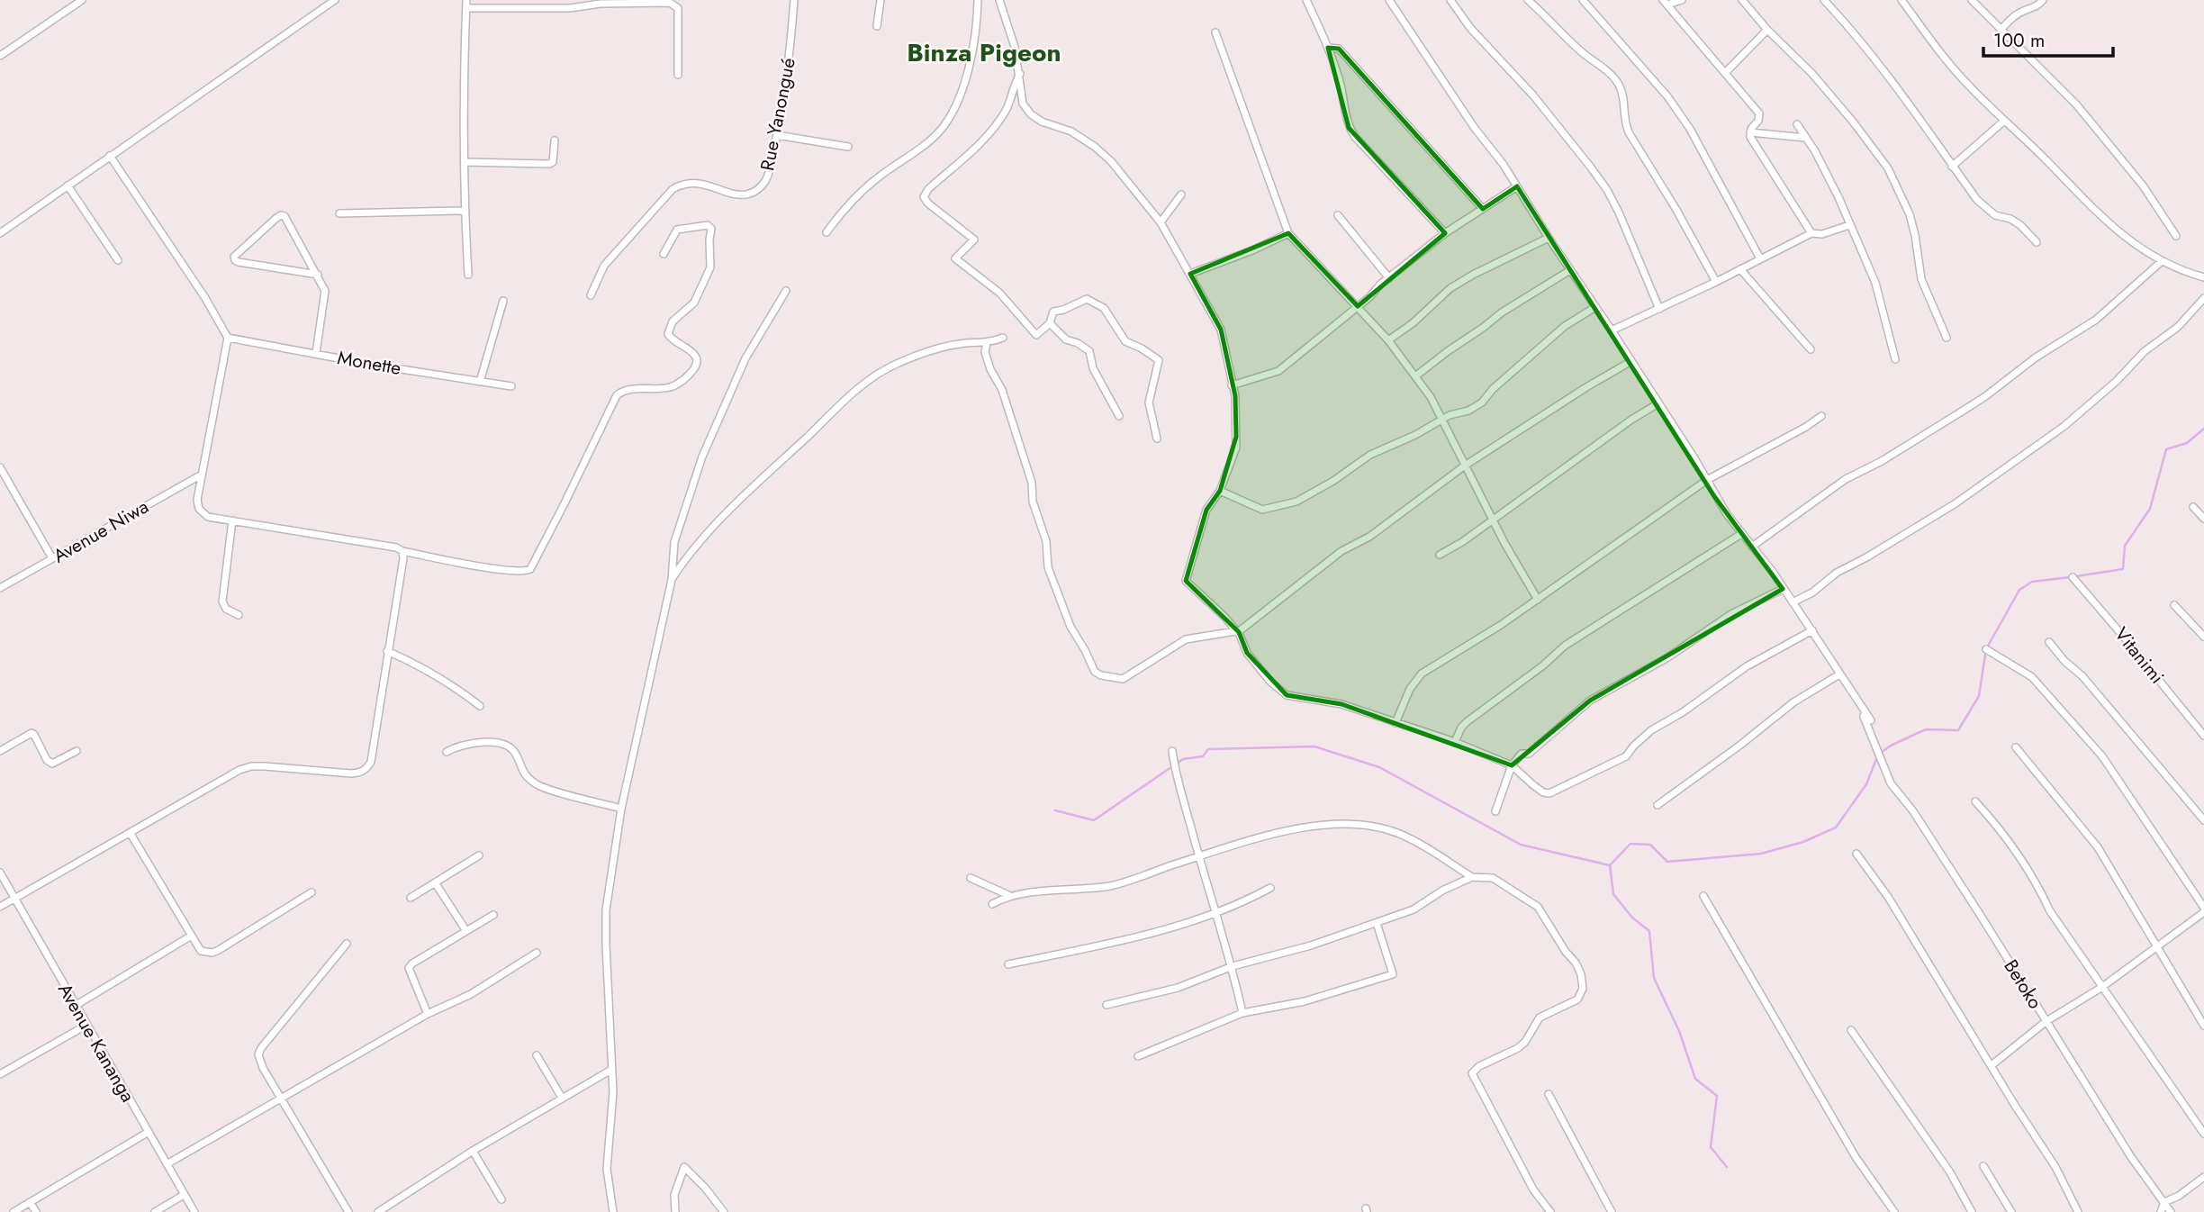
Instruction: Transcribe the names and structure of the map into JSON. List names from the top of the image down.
{
  "streets": {
    "street": [
      "Rue Yanongué",
      "Monette",
      "Avenue Niwa",
      "Vitanimi",
      "Betoko",
      "Avenue Kananga"
    ]
  },
  "districts": ["Binza Pigeon"],
  "scale_bar": "100 m"
}
